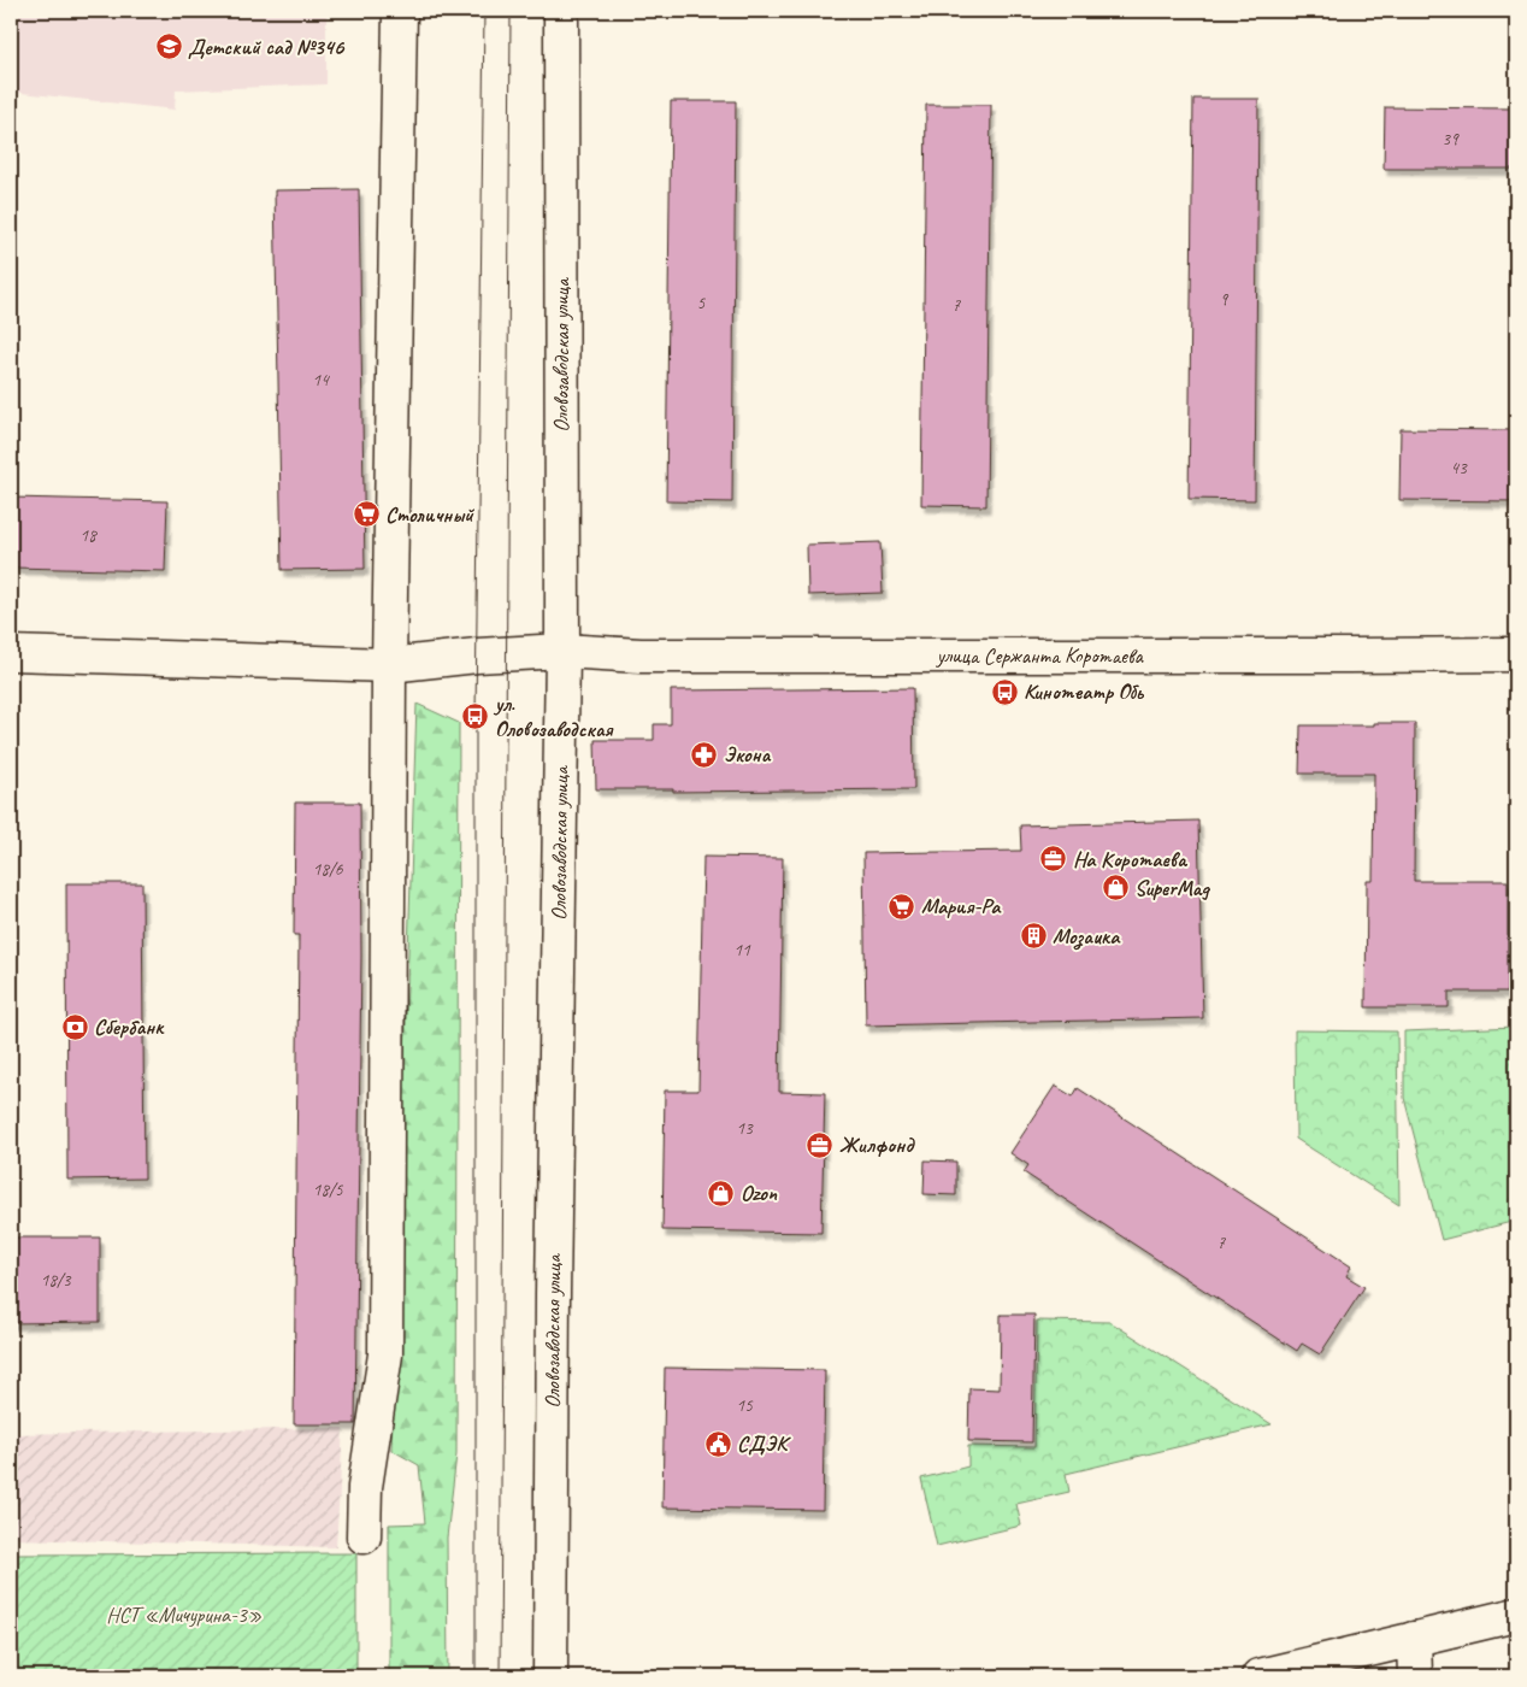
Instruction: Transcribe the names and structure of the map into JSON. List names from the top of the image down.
{
  "streets": {
    "street": ["Оловозаводская улица", "улица Сержанта Коротаева"]
  },
  "crossings": [
    ["Оловозаводская улица", "улица Сержанта Коротаева"]
  ],
  "parks": ["НСТ «Мичурина-3»"],
  "places": {
    "school or university": ["Детский сад №346"],
    "supermarket": ["Столичный", "Мария-Ра"],
    "bus stop": ["Кинотеатр Обь", "ул. Оловозаводская"],
    "pharmacy": ["Экона"],
    "office": ["На Коротаева", "Жилфонд"],
    "shop": ["SuperMag", "Ozon"],
    "building": ["Мозаика"],
    "bank": ["Сбербанк"],
    "public building": ["СДЭК"]
  },
  "house_numbers": [
    "39",
    "9",
    "5",
    "7",
    "14",
    "43",
    "18",
    "18/6",
    "11",
    "13",
    "18/5",
    "7",
    "18/3",
    "15"
  ]
}
